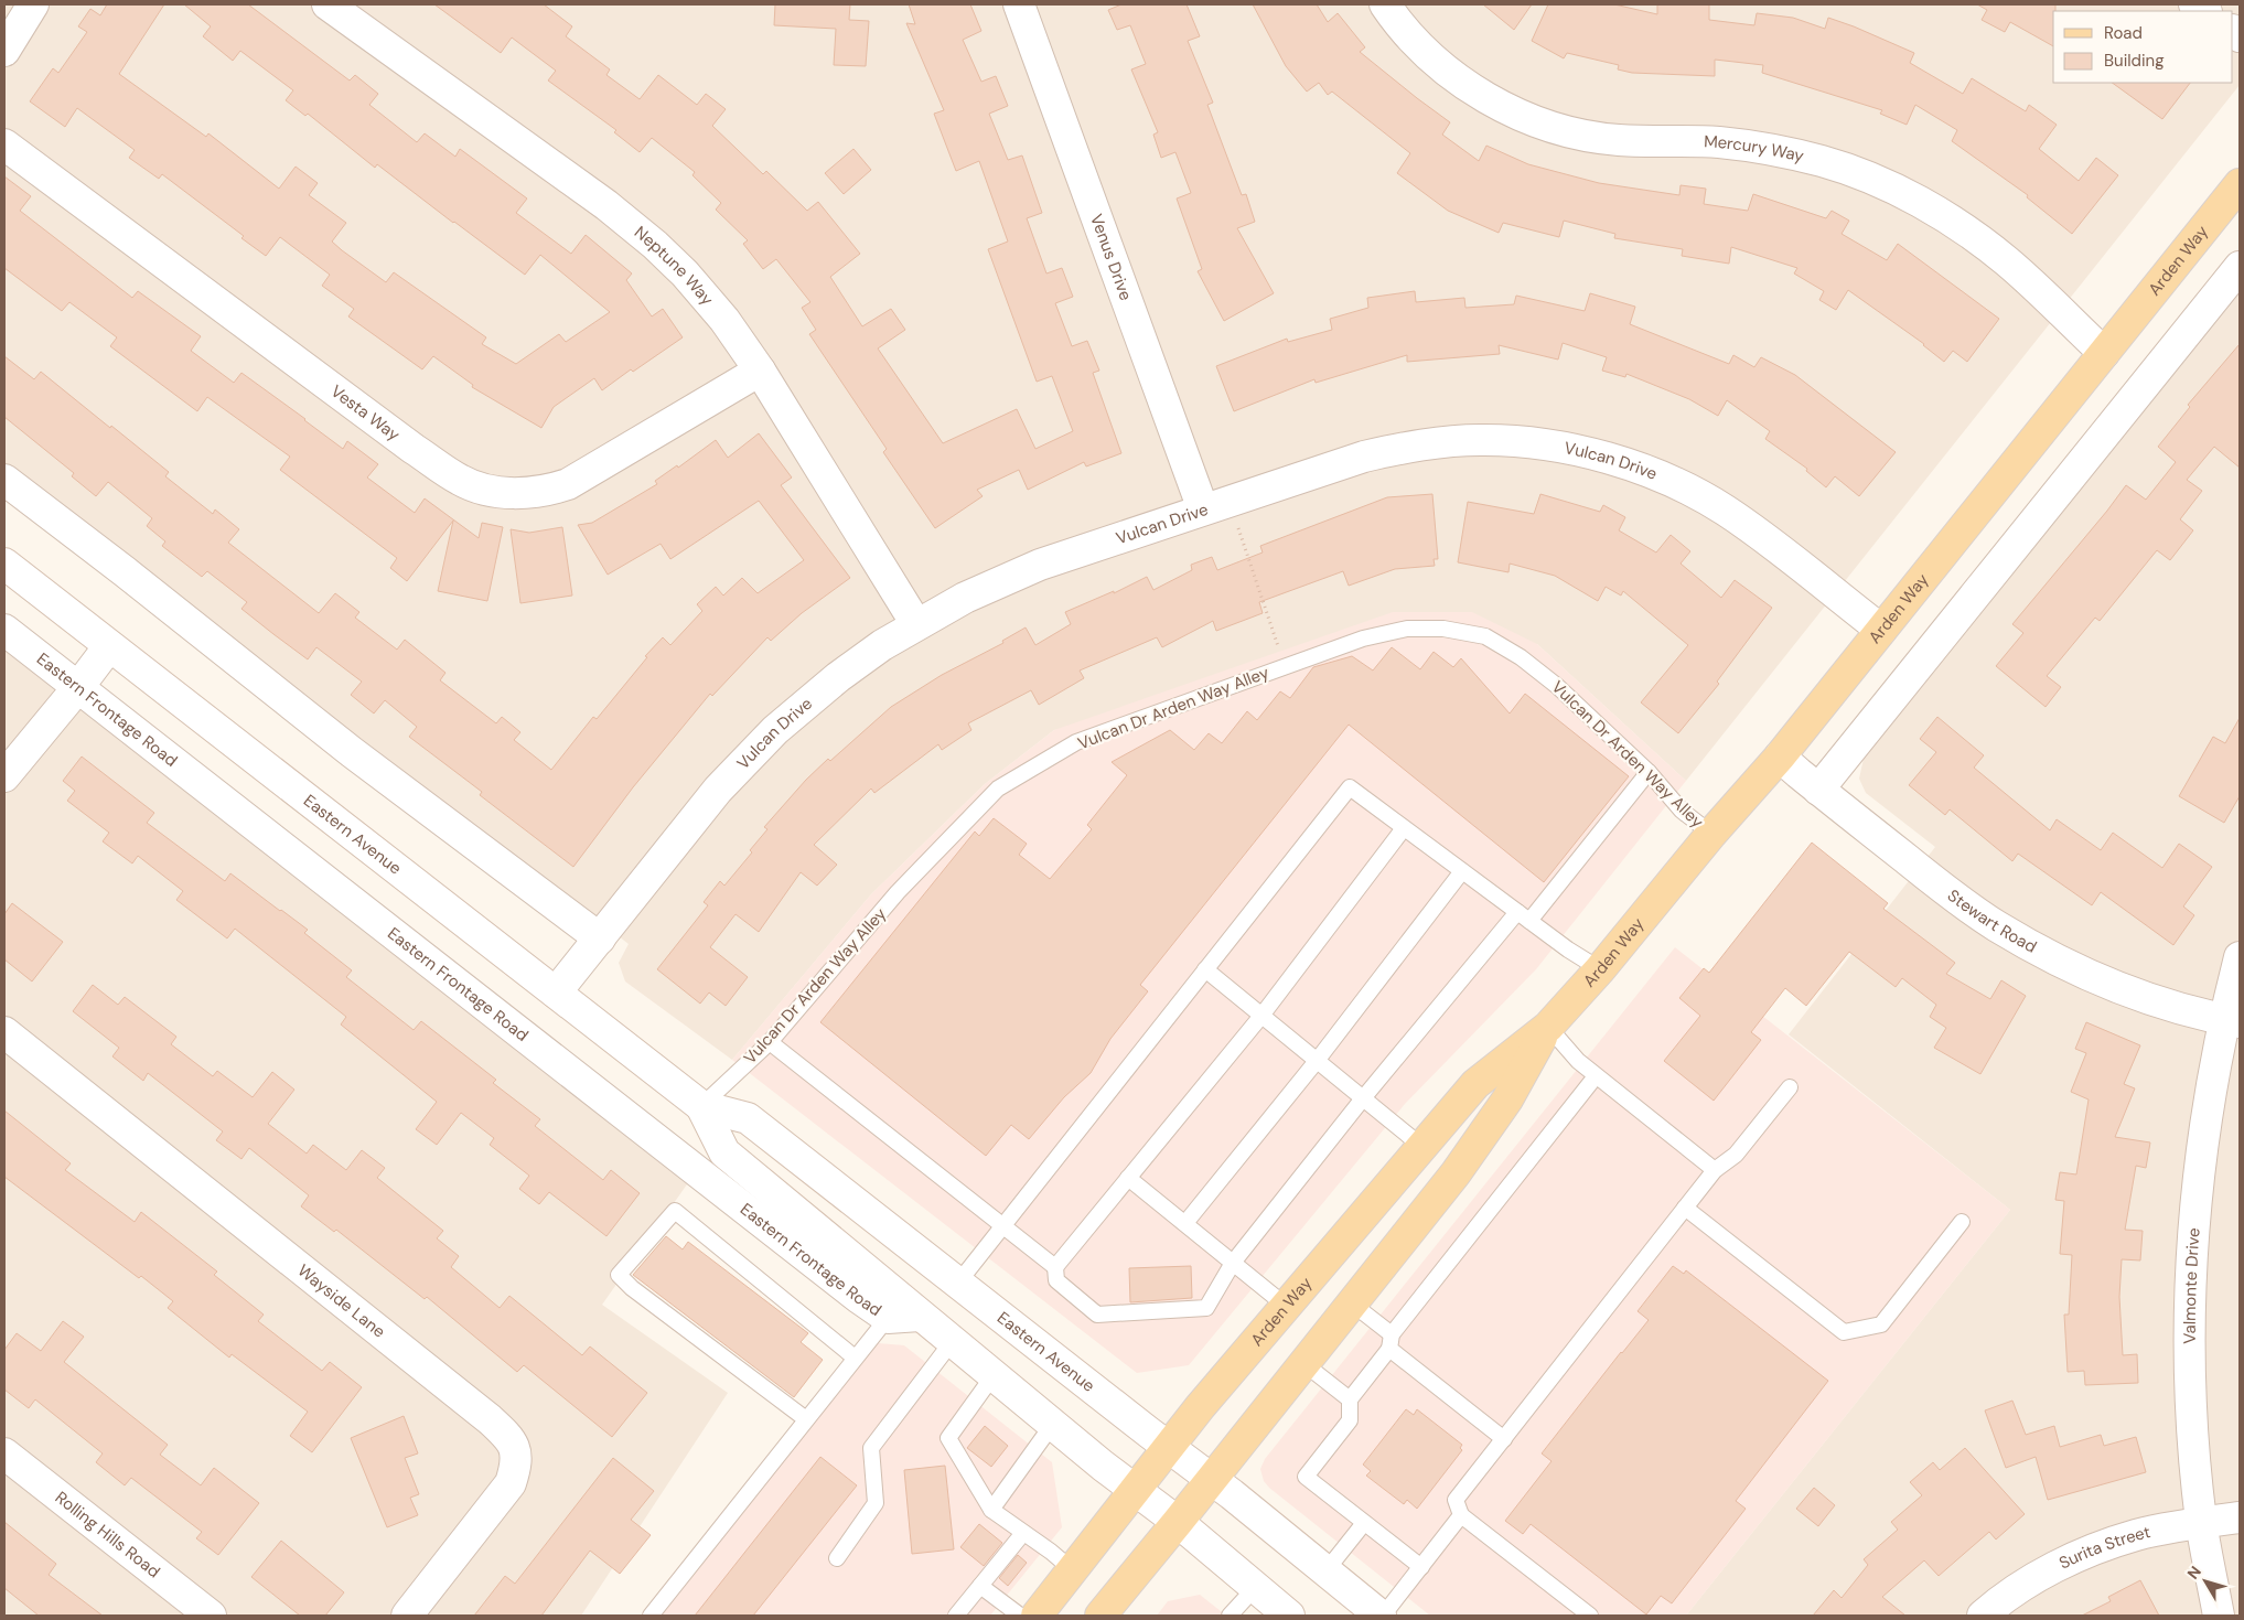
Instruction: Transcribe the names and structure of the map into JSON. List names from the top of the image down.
{
  "streets": {
    "main road": ["Arden Way"],
    "street": [
      "Mercury Way",
      "Venus Drive",
      "Neptune Way",
      "Vesta Way",
      "Vulcan Drive",
      "Eastern Frontage Road",
      "Eastern Avenue",
      "Stewart Road",
      "Valmonte Drive",
      "Wayside Lane",
      "Rolling Hills Road",
      "Surita Street"
    ],
    "lane": ["Vulcan Dr Arden Way Alley"]
  },
  "crossings": [
    ["Mercury Way", "Arden Way"],
    ["Venus Drive", "Vulcan Drive"],
    ["Arden Way", "Vulcan Drive"],
    ["Arden Way", "Vulcan Dr Arden Way Alley"],
    ["Arden Way", "Eastern Avenue"],
    ["Arden Way", "Stewart Road"],
    ["Neptune Way", "Vesta Way"],
    ["Neptune Way", "Vulcan Drive"],
    ["Vulcan Drive", "Eastern Avenue"],
    ["Vulcan Dr Arden Way Alley", "Eastern Avenue"],
    ["Eastern Frontage Road", "Eastern Avenue"],
    ["Stewart Road", "Valmonte Drive"],
    ["Valmonte Drive", "Surita Street"]
  ],
  "legend": ["Road", "Building"],
  "north": "top left"
}
